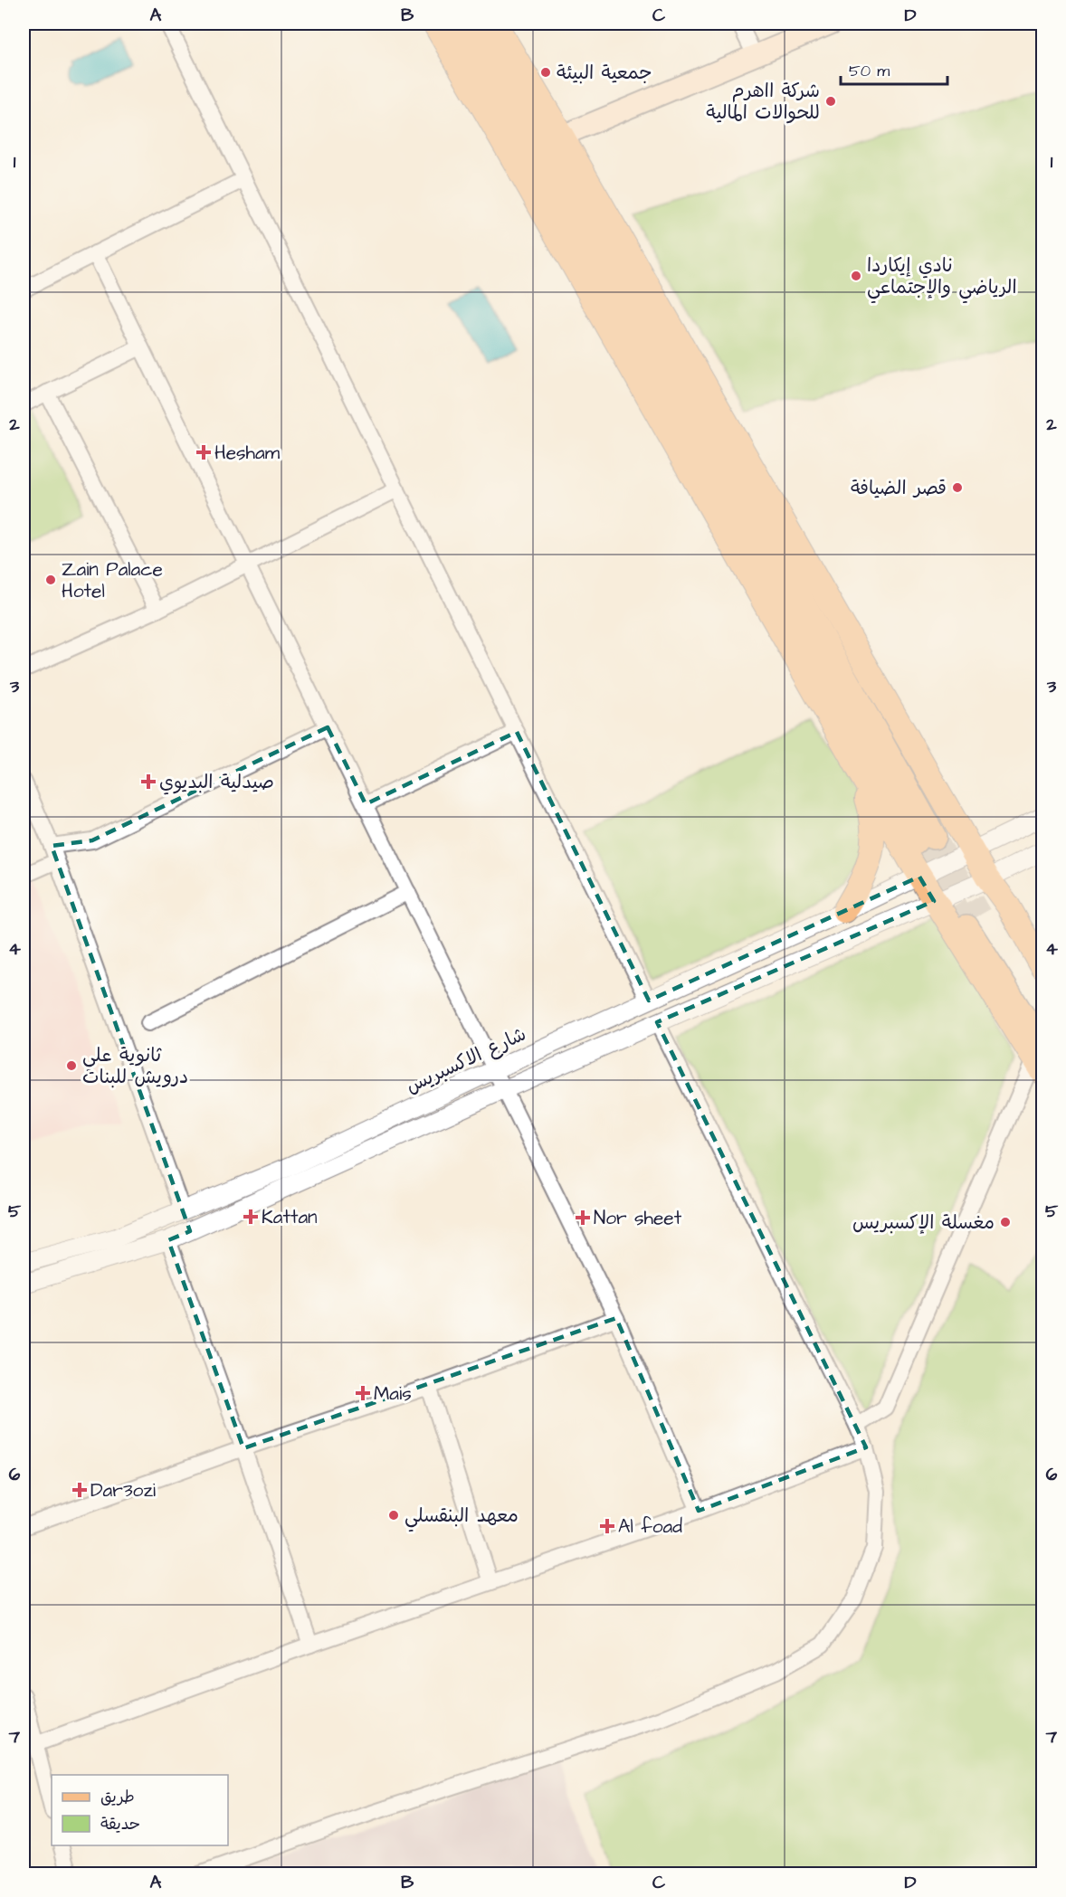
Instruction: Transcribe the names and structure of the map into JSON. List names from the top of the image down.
{
  "streets": {
    "street": ["شارع الاكسبريس"]
  },
  "places": {
    "other": [
      "جمعية البيئة",
      "شركة ااهرم للحوالات المالية",
      "نادي إيكاردا الرياضي والإجتماعي",
      "قصر الضيافة",
      "Zain Palace Hotel",
      "ثانوية علي درويش للبنات",
      "مغسلة الإكسبريس",
      "معهد البنقسلي"
    ],
    "health": [
      "Hesham",
      "صيدلية البديوي",
      "Kattan",
      "Nor sheet",
      "Mais",
      "Dar3ozi",
      "Al foad"
    ]
  },
  "legend": ["طريق", "حديقة"],
  "scale_bar": "50 m",
  "grid": {
    "columns": [
      "A",
      "B",
      "C",
      "D"
    ],
    "rows": [
      "1",
      "2",
      "3",
      "4",
      "5",
      "6",
      "7"
    ]
  }
}
